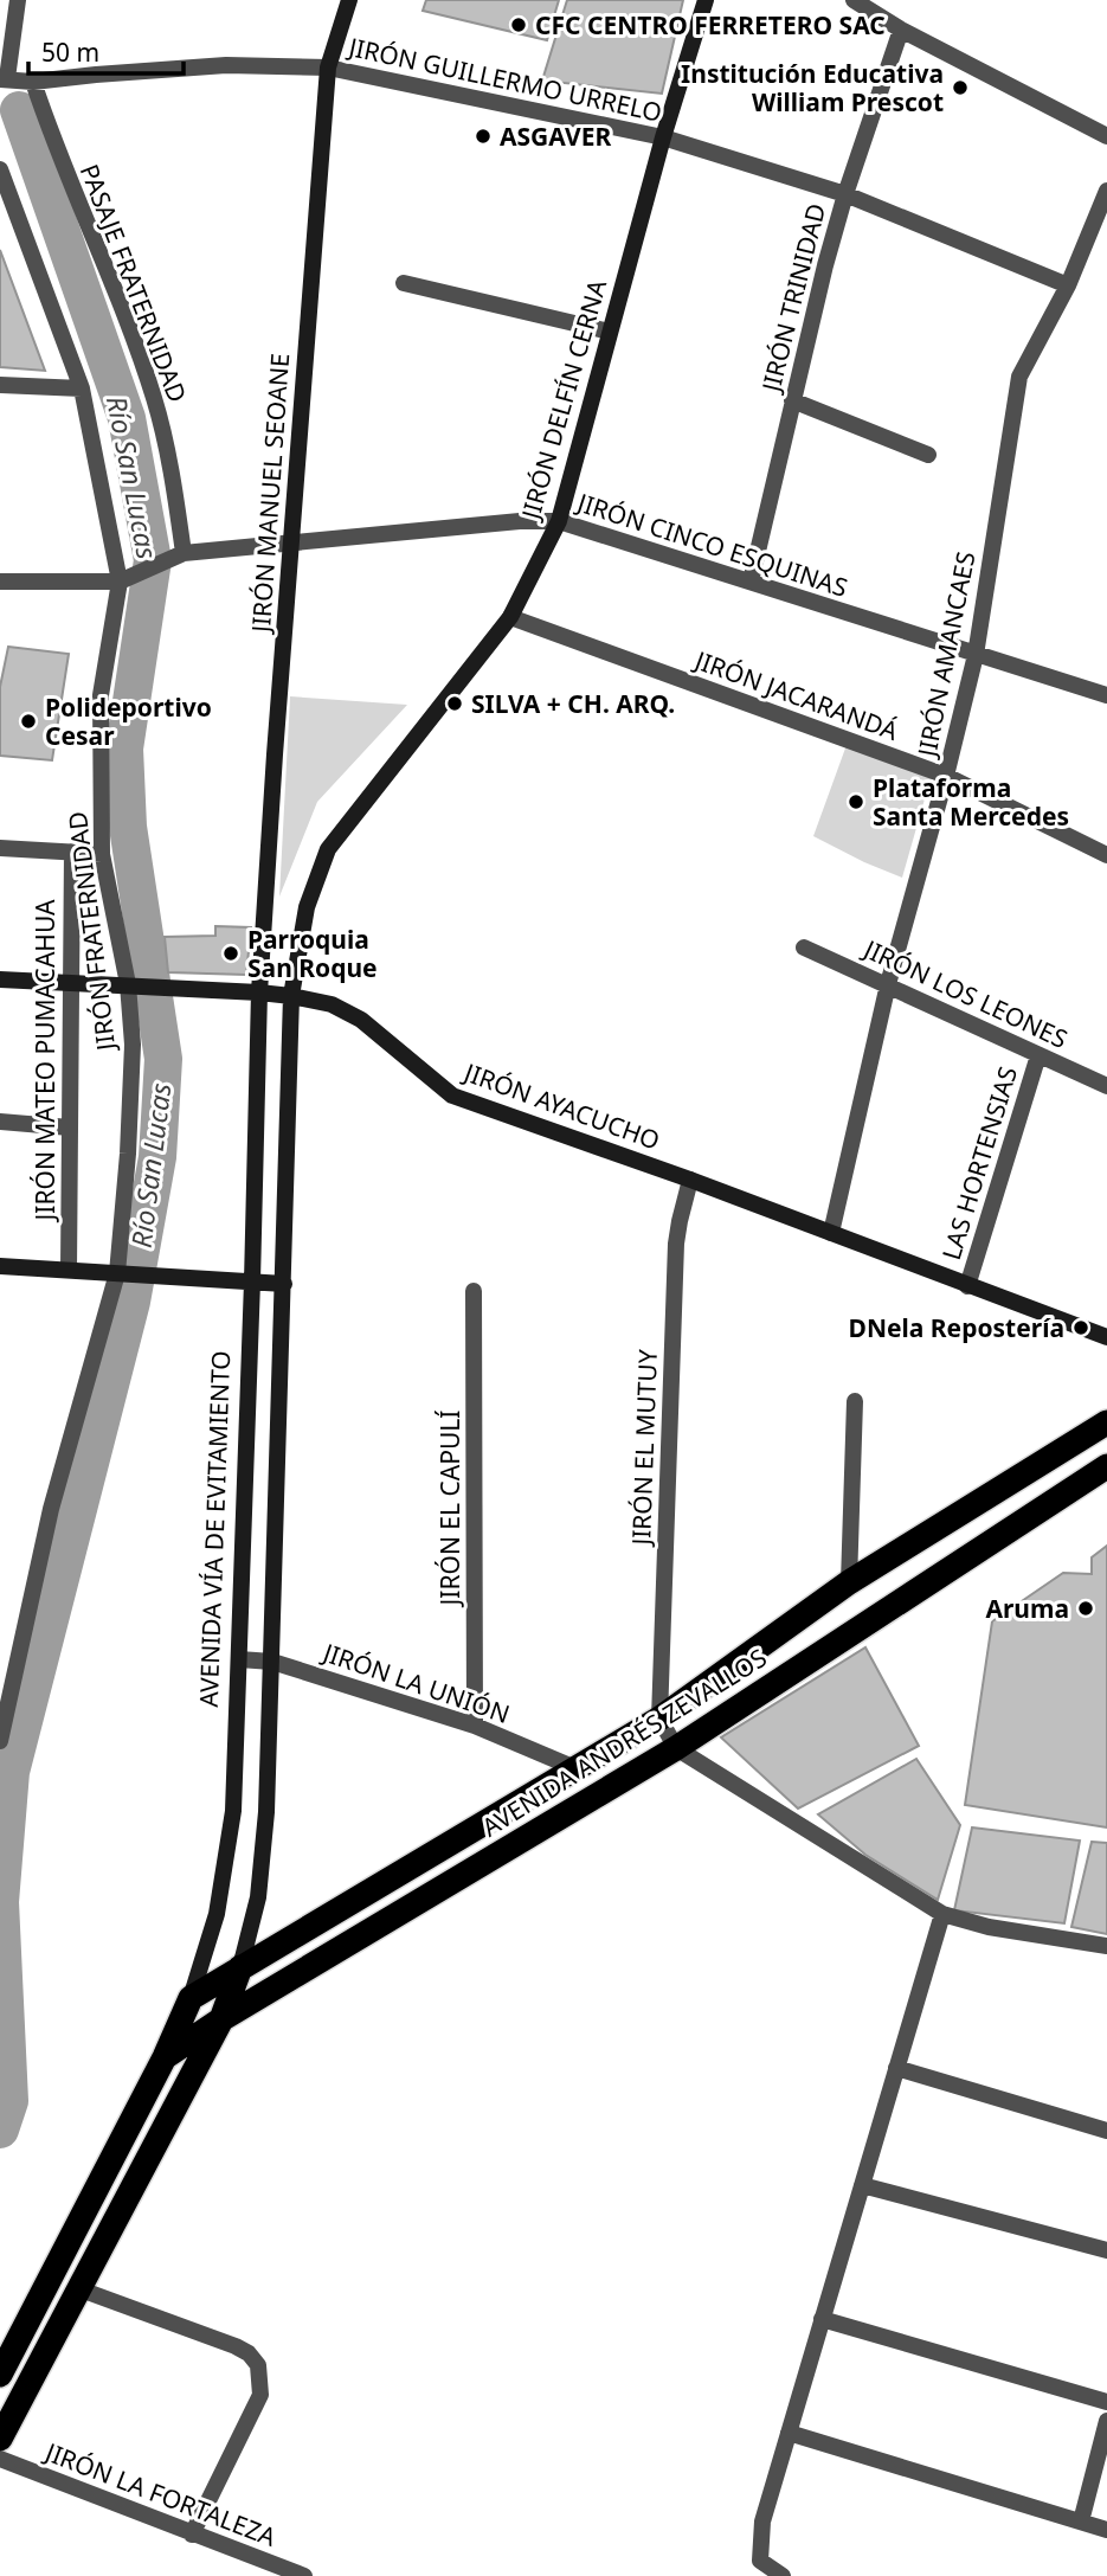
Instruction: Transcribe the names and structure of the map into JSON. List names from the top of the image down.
{
  "streets": {
    "highway": ["AVENIDA VÍA DE EVITAMIENTO", "AVENIDA ANDRÉS ZEVALLOS"],
    "street": [
      "JIRÓN GUILLERMO URRELO",
      "PASAJE FRATERNIDAD",
      "JIRÓN TRINIDAD",
      "JIRÓN DELFÍN CERNA",
      "JIRÓN MANUEL SEOANE",
      "JIRÓN CINCO ESQUINAS",
      "JIRÓN AMANCAES",
      "JIRÓN JACARANDÁ",
      "JIRÓN FRATERNIDAD",
      "JIRÓN LOS LEONES",
      "JIRÓN MATEO PUMACAHUA",
      "JIRÓN AYACUCHO",
      "LAS HORTENSIAS",
      "JIRÓN EL MUTUY",
      "JIRÓN EL CAPULÍ",
      "JIRÓN LA UNIÓN",
      "JIRÓN LA FORTALEZA"
    ]
  },
  "crossings": [
    ["JIRÓN GUILLERMO URRELO", "PASAJE FRATERNIDAD"],
    ["JIRÓN GUILLERMO URRELO", "JIRÓN TRINIDAD"],
    ["JIRÓN GUILLERMO URRELO", "JIRÓN DELFÍN CERNA"],
    ["JIRÓN GUILLERMO URRELO", "JIRÓN MANUEL SEOANE"],
    ["JIRÓN GUILLERMO URRELO", "JIRÓN AMANCAES"],
    ["PASAJE FRATERNIDAD", "JIRÓN CINCO ESQUINAS"],
    ["JIRÓN TRINIDAD", "JIRÓN CINCO ESQUINAS"],
    ["JIRÓN DELFÍN CERNA", "JIRÓN CINCO ESQUINAS"],
    ["JIRÓN DELFÍN CERNA", "JIRÓN JACARANDÁ"],
    ["JIRÓN DELFÍN CERNA", "JIRÓN AYACUCHO"],
    ["JIRÓN MANUEL SEOANE", "JIRÓN CINCO ESQUINAS"],
    ["JIRÓN MANUEL SEOANE", "JIRÓN AYACUCHO"],
    ["JIRÓN MANUEL SEOANE", "AVENIDA VÍA DE EVITAMIENTO"],
    ["JIRÓN CINCO ESQUINAS", "JIRÓN AMANCAES"],
    ["JIRÓN CINCO ESQUINAS", "JIRÓN FRATERNIDAD"],
    ["JIRÓN AMANCAES", "JIRÓN JACARANDÁ"],
    ["JIRÓN AMANCAES", "JIRÓN LOS LEONES"],
    ["JIRÓN AMANCAES", "JIRÓN AYACUCHO"],
    ["JIRÓN FRATERNIDAD", "JIRÓN AYACUCHO"],
    ["JIRÓN LOS LEONES", "LAS HORTENSIAS"],
    ["JIRÓN MATEO PUMACAHUA", "JIRÓN AYACUCHO"],
    ["JIRÓN AYACUCHO", "LAS HORTENSIAS"],
    ["JIRÓN AYACUCHO", "JIRÓN EL MUTUY"],
    ["JIRÓN AYACUCHO", "AVENIDA VÍA DE EVITAMIENTO"],
    ["JIRÓN EL MUTUY", "AVENIDA ANDRÉS ZEVALLOS"],
    ["JIRÓN EL CAPULÍ", "JIRÓN LA UNIÓN"],
    ["AVENIDA VÍA DE EVITAMIENTO", "JIRÓN LA UNIÓN"],
    ["AVENIDA VÍA DE EVITAMIENTO", "AVENIDA ANDRÉS ZEVALLOS"],
    ["JIRÓN LA UNIÓN", "AVENIDA ANDRÉS ZEVALLOS"]
  ],
  "water": ["Río San Lucas"],
  "places": [
    "CFC CENTRO FERRETERO SAC",
    "Institución Educativa William Prescot",
    "ASGAVER",
    "SILVA + CH. ARQ.",
    "Polideportivo Cesar",
    "Plataforma Santa Mercedes",
    "Parroquia San Roque",
    "DNela Repostería",
    "Aruma"
  ],
  "scale_bar": "50 m"
}
